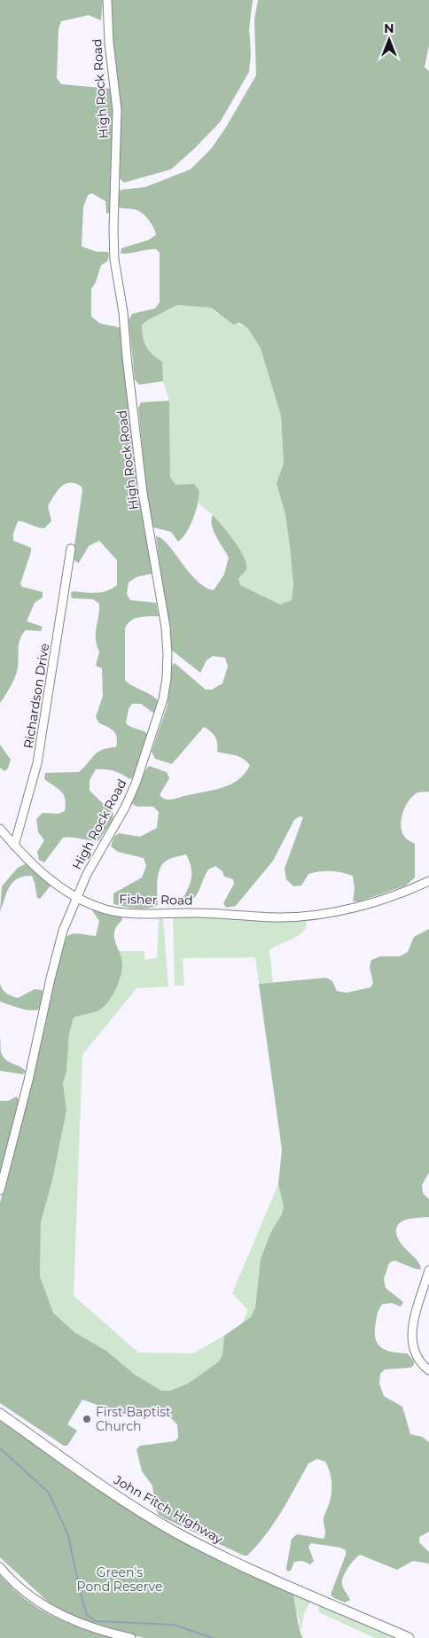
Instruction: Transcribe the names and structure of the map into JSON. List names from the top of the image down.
{
  "streets": {
    "main road": ["John Fitch Highway"],
    "street": ["High Rock Road", "Richardson Drive", "Fisher Road"]
  },
  "crossings": [
    ["High Rock Road", "Fisher Road"],
    ["Richardson Drive", "Fisher Road"]
  ],
  "parks": ["Green's Pond Reserve"],
  "places": ["First Baptist Church"],
  "north": "top"
}
